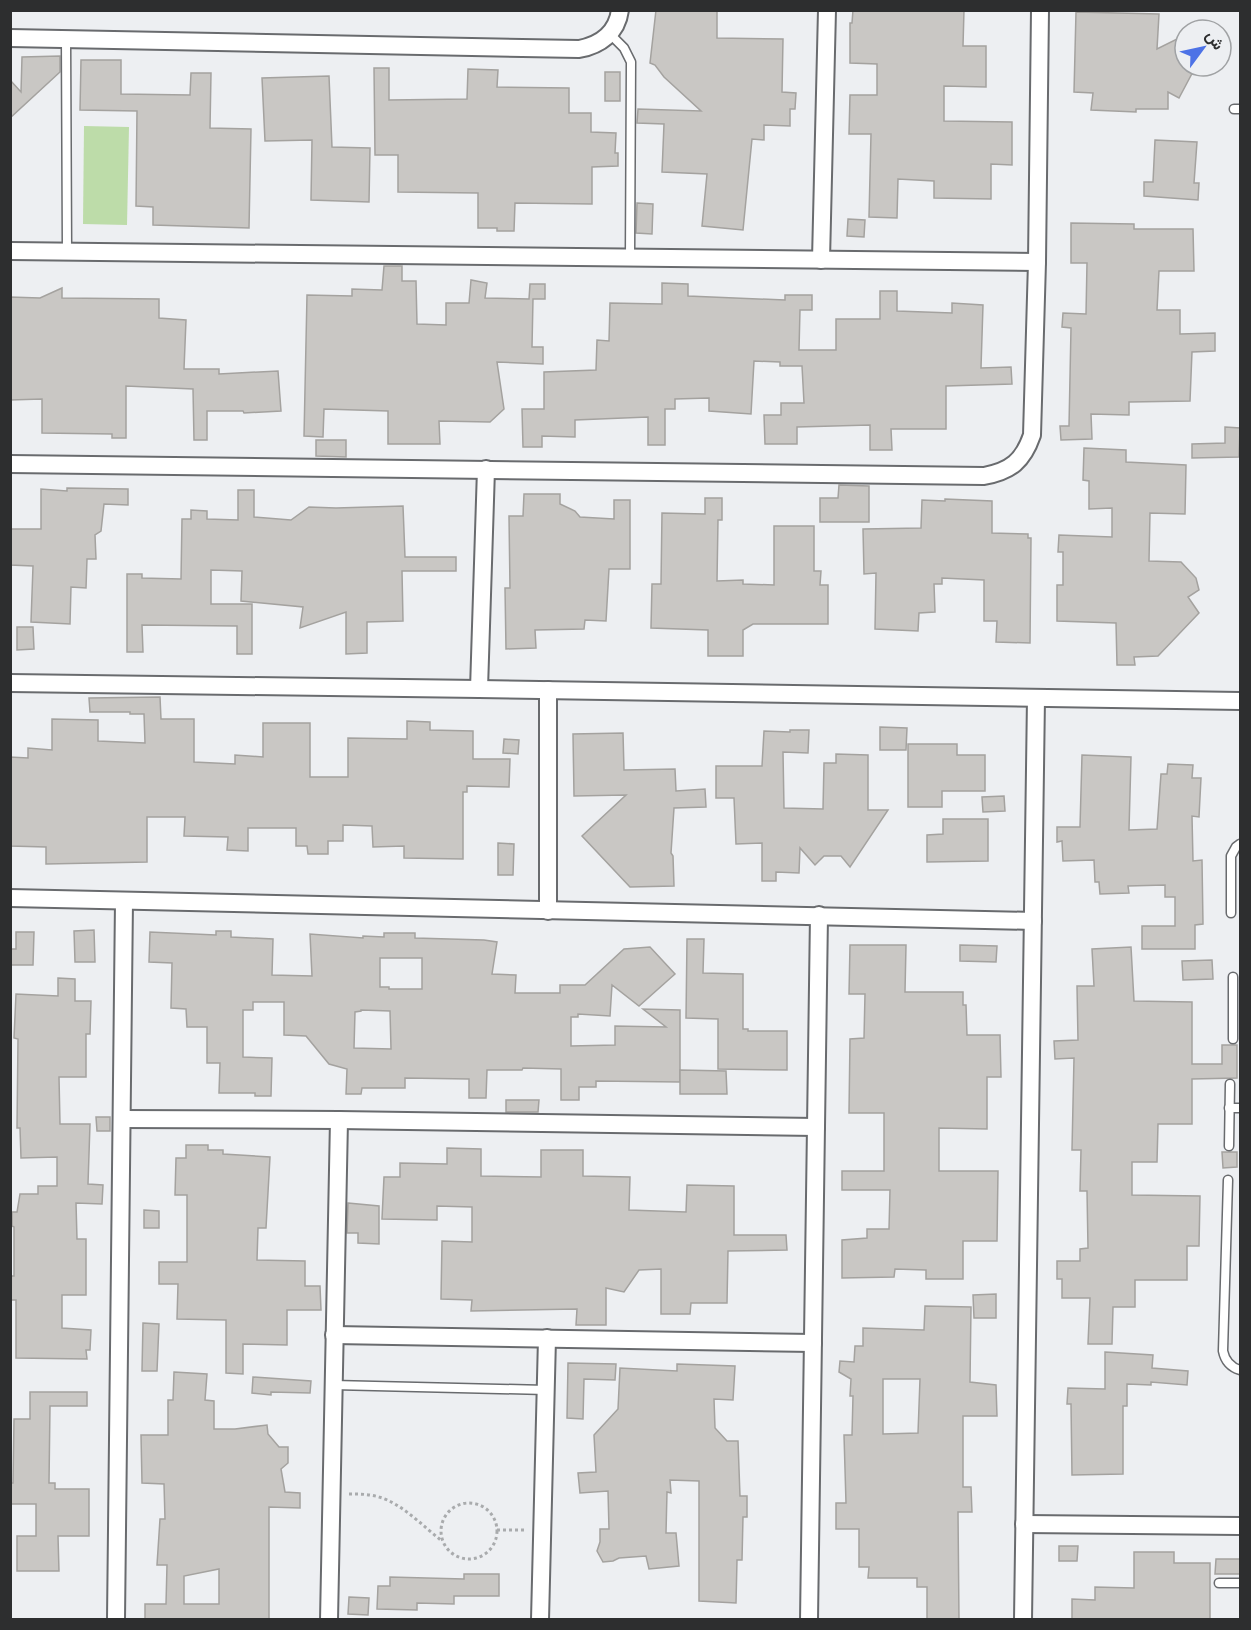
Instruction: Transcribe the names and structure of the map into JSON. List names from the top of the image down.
{
  "north": "top right"
}
